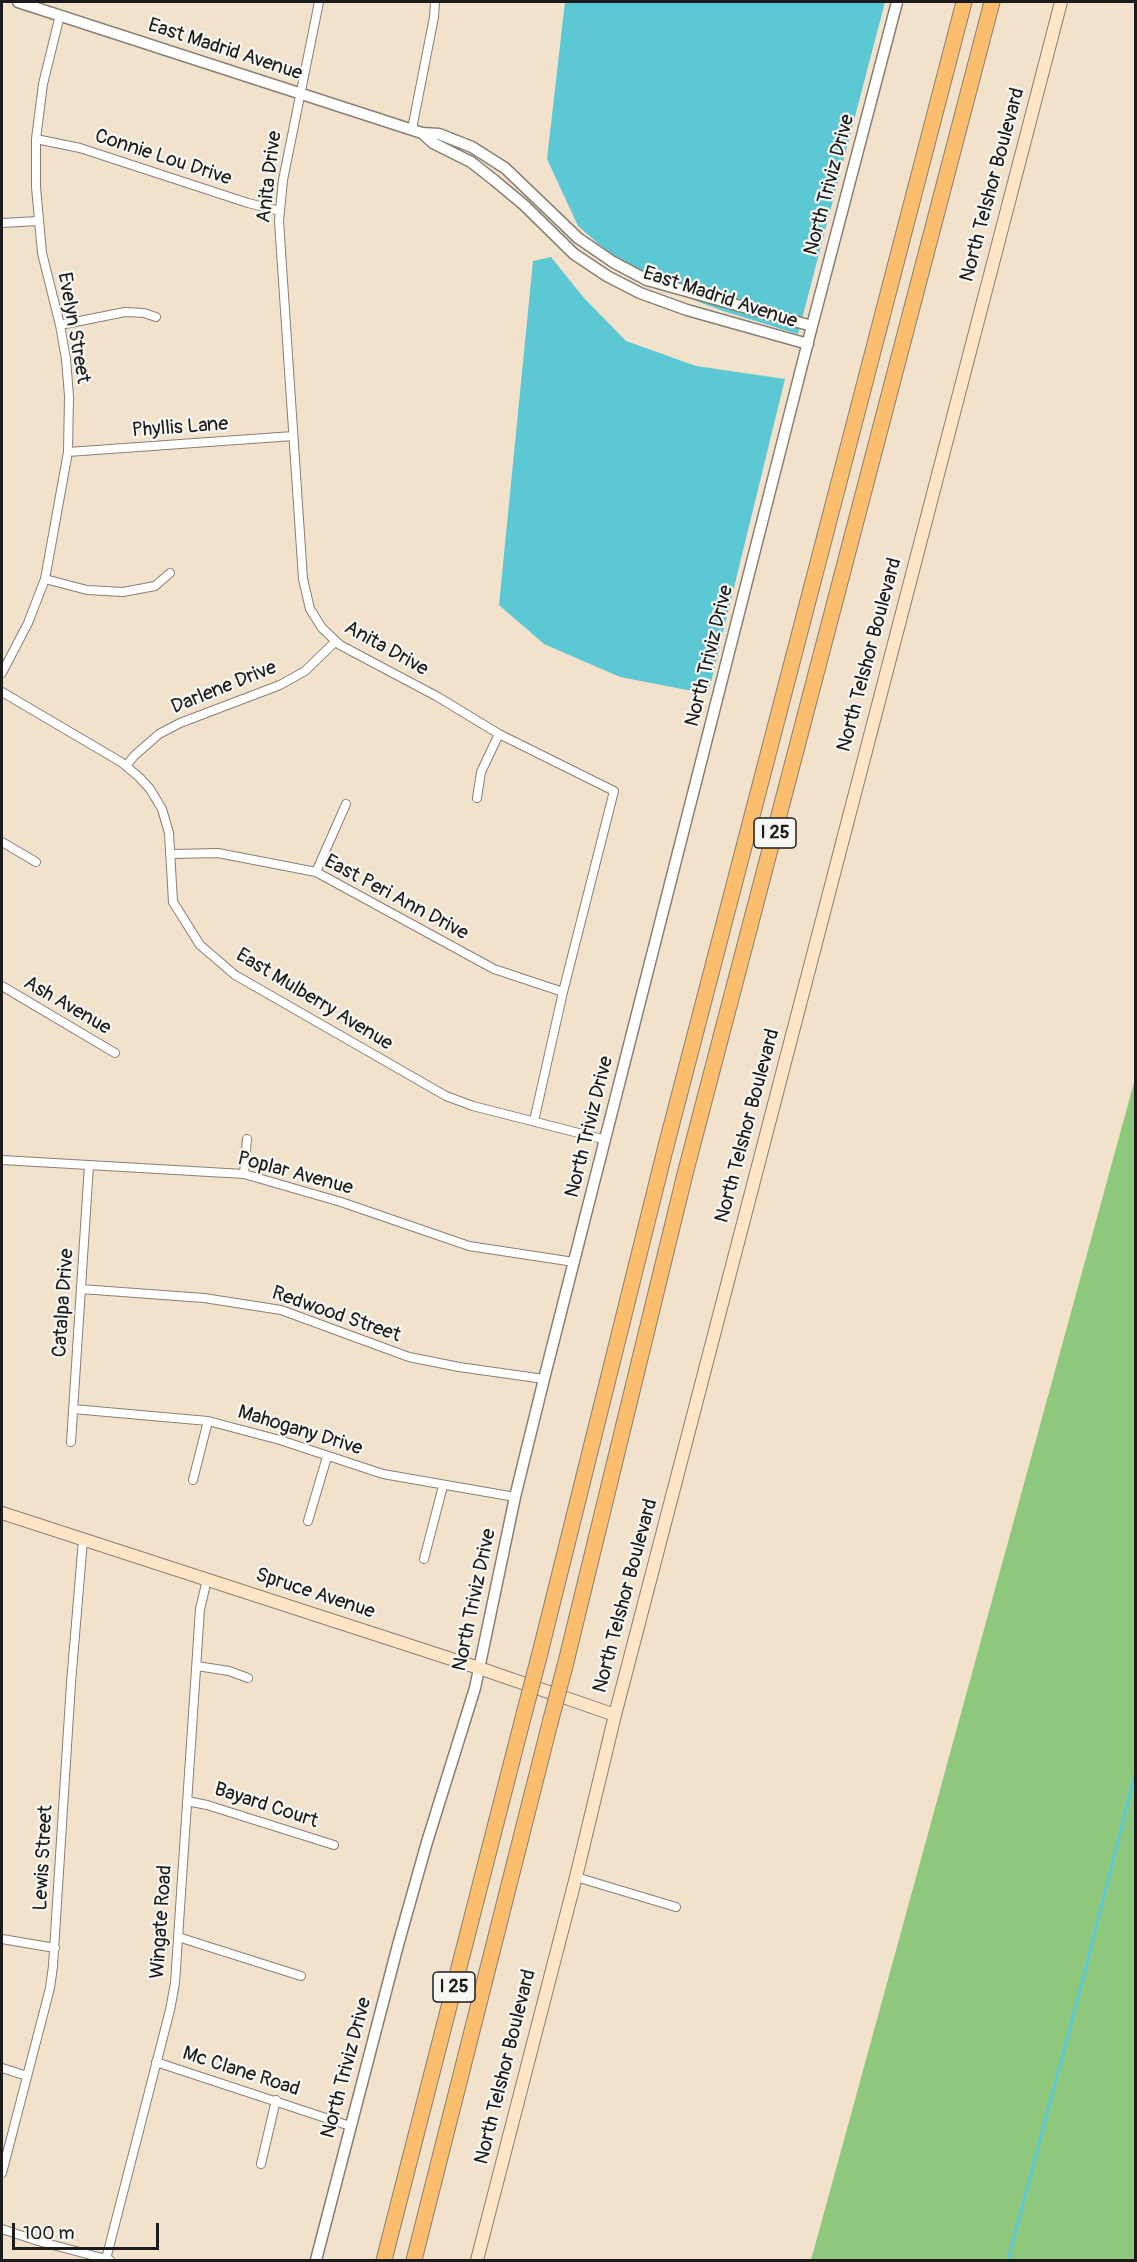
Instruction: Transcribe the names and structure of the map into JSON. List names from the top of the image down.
{
  "streets": {
    "highway": ["I 25"],
    "main road": ["North Telshor Boulevard", "Spruce Avenue"],
    "street": [
      "East Madrid Avenue",
      "Connie Lou Drive",
      "Anita Drive",
      "North Triviz Drive",
      "Evelyn Street",
      "Phyllis Lane",
      "Darlene Drive",
      "East Peri Ann Drive",
      "East Mulberry Avenue",
      "Ash Avenue",
      "Poplar Avenue",
      "Catalpa Drive",
      "Redwood Street",
      "Mahogany Drive",
      "Bayard Court",
      "Lewis Street",
      "Wingate Road",
      "Mc Clane Road"
    ]
  },
  "crossings": [
    ["East Madrid Avenue", "Anita Drive"],
    ["East Madrid Avenue", "North Triviz Drive"],
    ["East Madrid Avenue", "Evelyn Street"],
    ["Connie Lou Drive", "Anita Drive"],
    ["Connie Lou Drive", "Evelyn Street"],
    ["Anita Drive", "Phyllis Lane"],
    ["Anita Drive", "Darlene Drive"],
    ["Anita Drive", "East Peri Ann Drive"],
    ["Anita Drive", "East Mulberry Avenue"],
    ["North Triviz Drive", "East Mulberry Avenue"],
    ["North Triviz Drive", "Poplar Avenue"],
    ["North Triviz Drive", "Redwood Street"],
    ["North Triviz Drive", "Mahogany Drive"],
    ["North Triviz Drive", "Spruce Avenue"],
    ["North Triviz Drive", "Mc Clane Road"],
    ["North Telshor Boulevard", "Spruce Avenue"],
    ["Evelyn Street", "Phyllis Lane"],
    ["Darlene Drive", "East Mulberry Avenue"],
    ["East Peri Ann Drive", "East Mulberry Avenue"],
    ["Poplar Avenue", "Catalpa Drive"],
    ["Catalpa Drive", "Redwood Street"],
    ["Catalpa Drive", "Mahogany Drive"],
    ["Spruce Avenue", "Lewis Street"],
    ["Spruce Avenue", "Wingate Road"],
    ["Bayard Court", "Wingate Road"],
    ["Wingate Road", "Mc Clane Road"]
  ],
  "scale_bar": "100 m"
}
